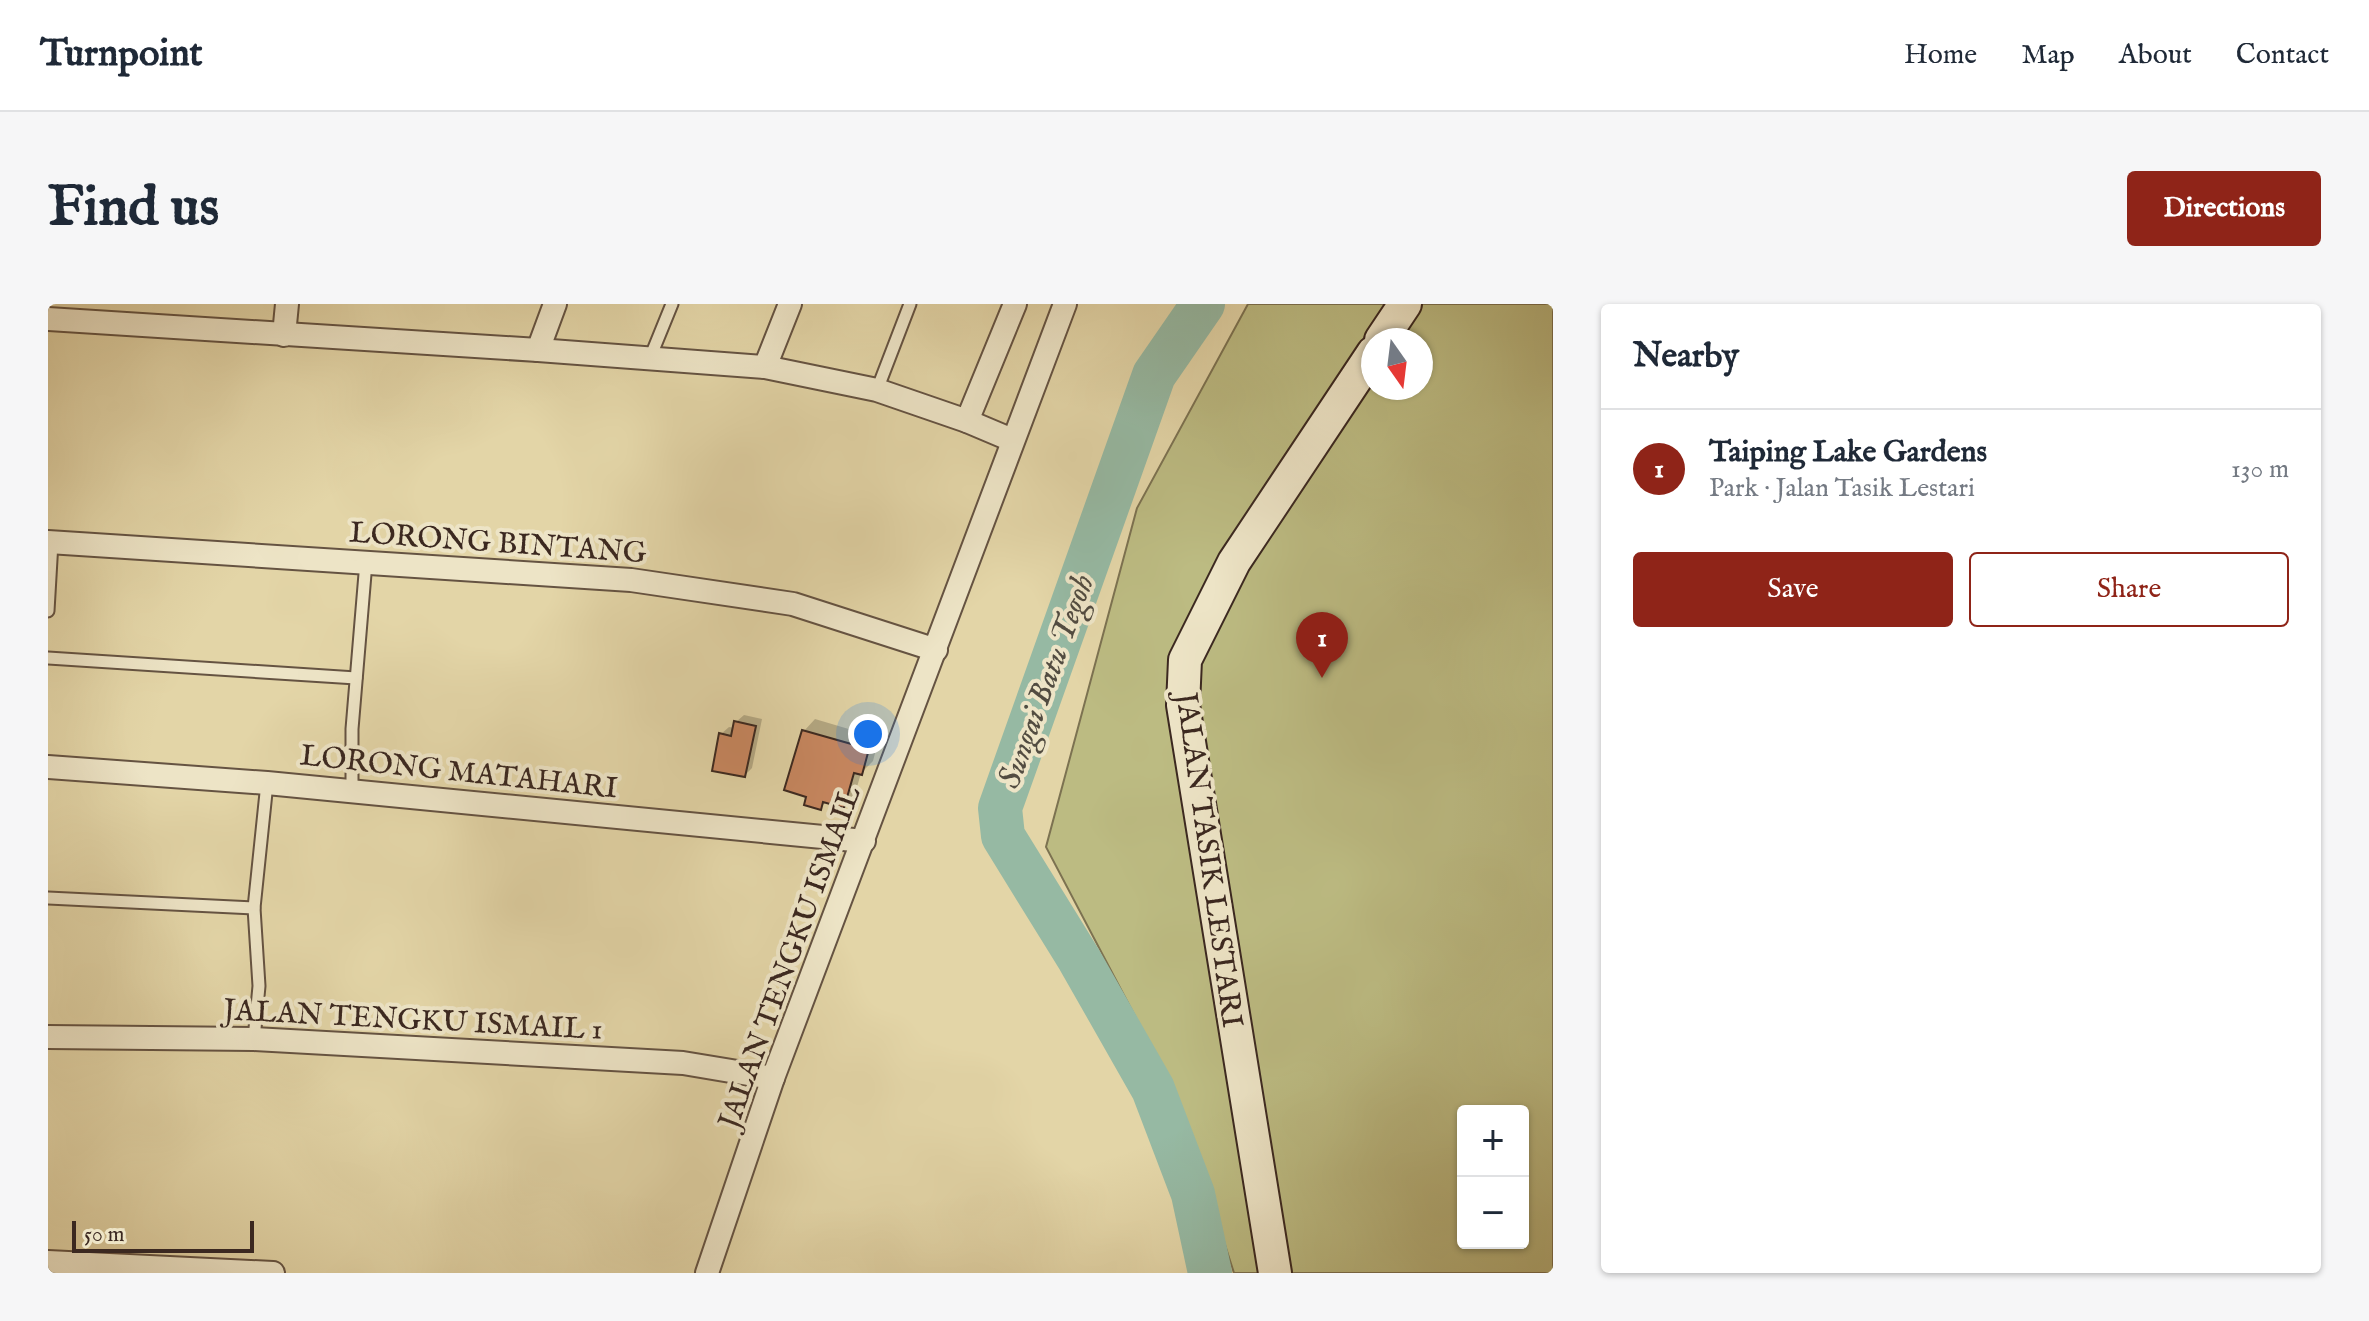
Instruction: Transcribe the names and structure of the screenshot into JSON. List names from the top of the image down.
{
  "streets": {
    "street": [
      "LORONG BINTANG",
      "LORONG MATAHARI",
      "JALAN TASIK LESTARI",
      "JALAN TENGKU ISMAIL",
      "JALAN TENGKU ISMAIL 1"
    ]
  },
  "crossings": [
    ["LORONG BINTANG", "JALAN TENGKU ISMAIL"],
    ["LORONG MATAHARI", "JALAN TENGKU ISMAIL"],
    ["JALAN TENGKU ISMAIL", "JALAN TENGKU ISMAIL 1"]
  ],
  "water": ["Sungai Batu Tegoh"],
  "scale_bar": "50 m",
  "north": "bottom",
  "page": {
    "header": "Turnpoint",
    "nav": [
      "Home",
      "Map",
      "About",
      "Contact"
    ],
    "buttons": [
      "Directions",
      ["Save", "Share"]
    ],
    "title": "Find us",
    "heading": "Nearby",
    "list": [
      {
        "mark": "1",
        "name": "Taiping Lake Gardens",
        "note": "Park · Jalan Tasik Lestari",
        "value": "130 m"
      }
    ],
    "pins": "1",
    "map_buttons": ["+", "−"],
    "scale": "50 m"
  }
}
